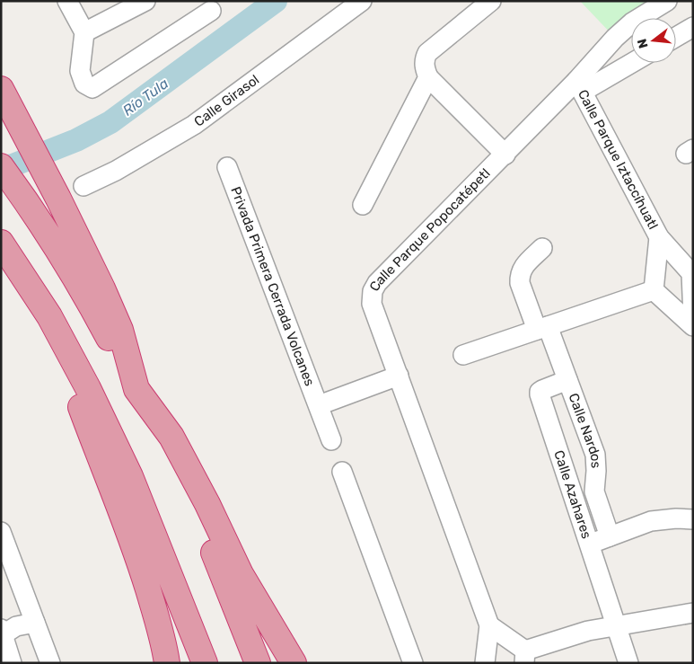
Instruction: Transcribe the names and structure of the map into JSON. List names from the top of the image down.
{
  "streets": {
    "street": [
      "Calle Girasol",
      "Calle Parque Iztaccíhuatl",
      "Calle Parque Popocatépetl",
      "Privada Primera Cerrada Volcanes",
      "Calle Nardos",
      "Calle Azahares"
    ]
  },
  "crossings": [
    ["Calle Parque Iztaccíhuatl", "Calle Parque Popocatépetl"],
    ["Calle Nardos", "Calle Azahares"]
  ],
  "water": ["Río Tula"],
  "north": "left"
}
